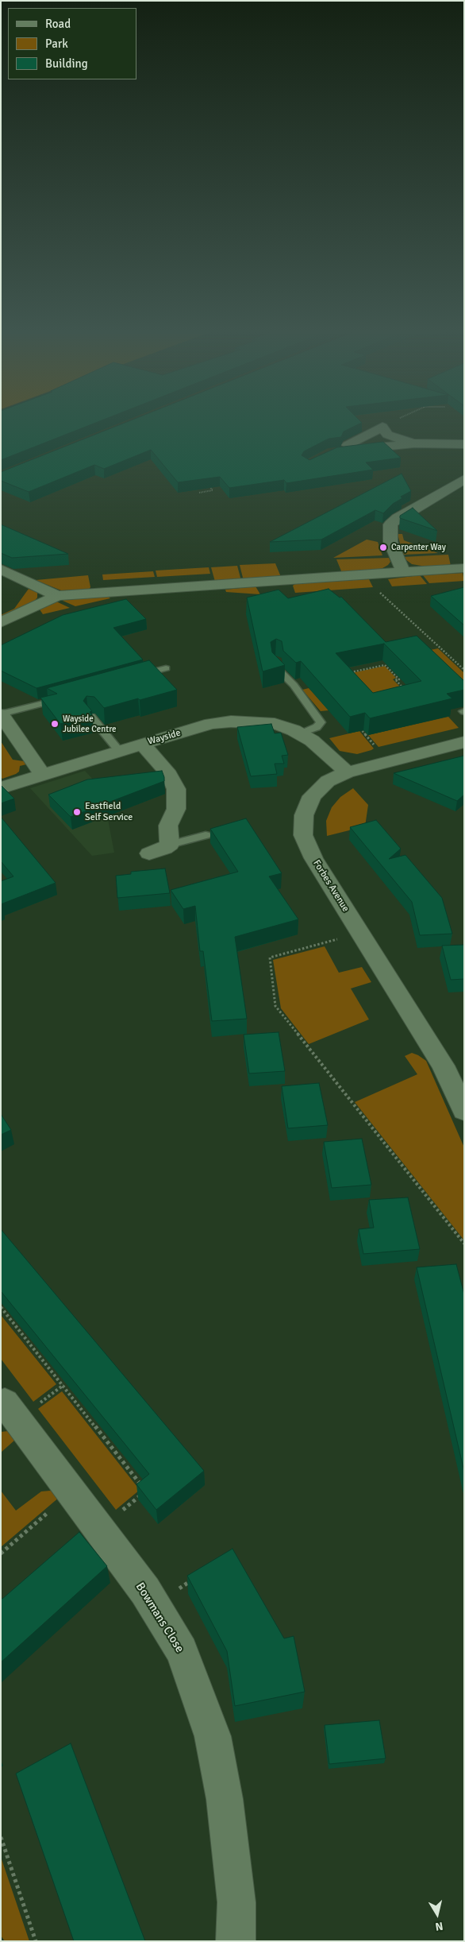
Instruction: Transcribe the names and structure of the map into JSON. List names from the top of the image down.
{
  "streets": {
    "street": ["Wayside", "Forbes Avenue", "Bowmans Close"]
  },
  "crossings": [
    ["Wayside", "Forbes Avenue"]
  ],
  "places": ["Carpenter Way", "Wayside Jubilee Centre", "Eastfield Self Service"],
  "legend": ["Road", "Park", "Building"],
  "north": "bottom"
}
